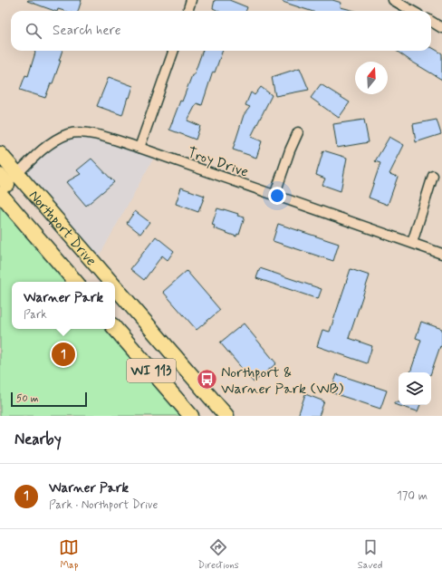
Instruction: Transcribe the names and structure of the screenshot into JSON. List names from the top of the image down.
{
  "streets": {
    "main road": ["Northport Drive", "WI 113"],
    "street": ["Troy Drive"]
  },
  "crossings": [
    ["Troy Drive", "Northport Drive"]
  ],
  "places": {
    "bus stop": ["Northport & Warner Park (WB)"]
  },
  "scale_bar": "50 m",
  "north": "top",
  "page": {
    "search": "Search here",
    "popup": ["Warner Park", "Park"],
    "pins": "1",
    "scale": "50 m",
    "heading": "Nearby",
    "list": [
      {
        "mark": "1",
        "name": "Warner Park",
        "note": "Park · Northport Drive",
        "value": "170 m"
      }
    ],
    "nav": ["Map", "Directions", "Saved"]
  }
}
